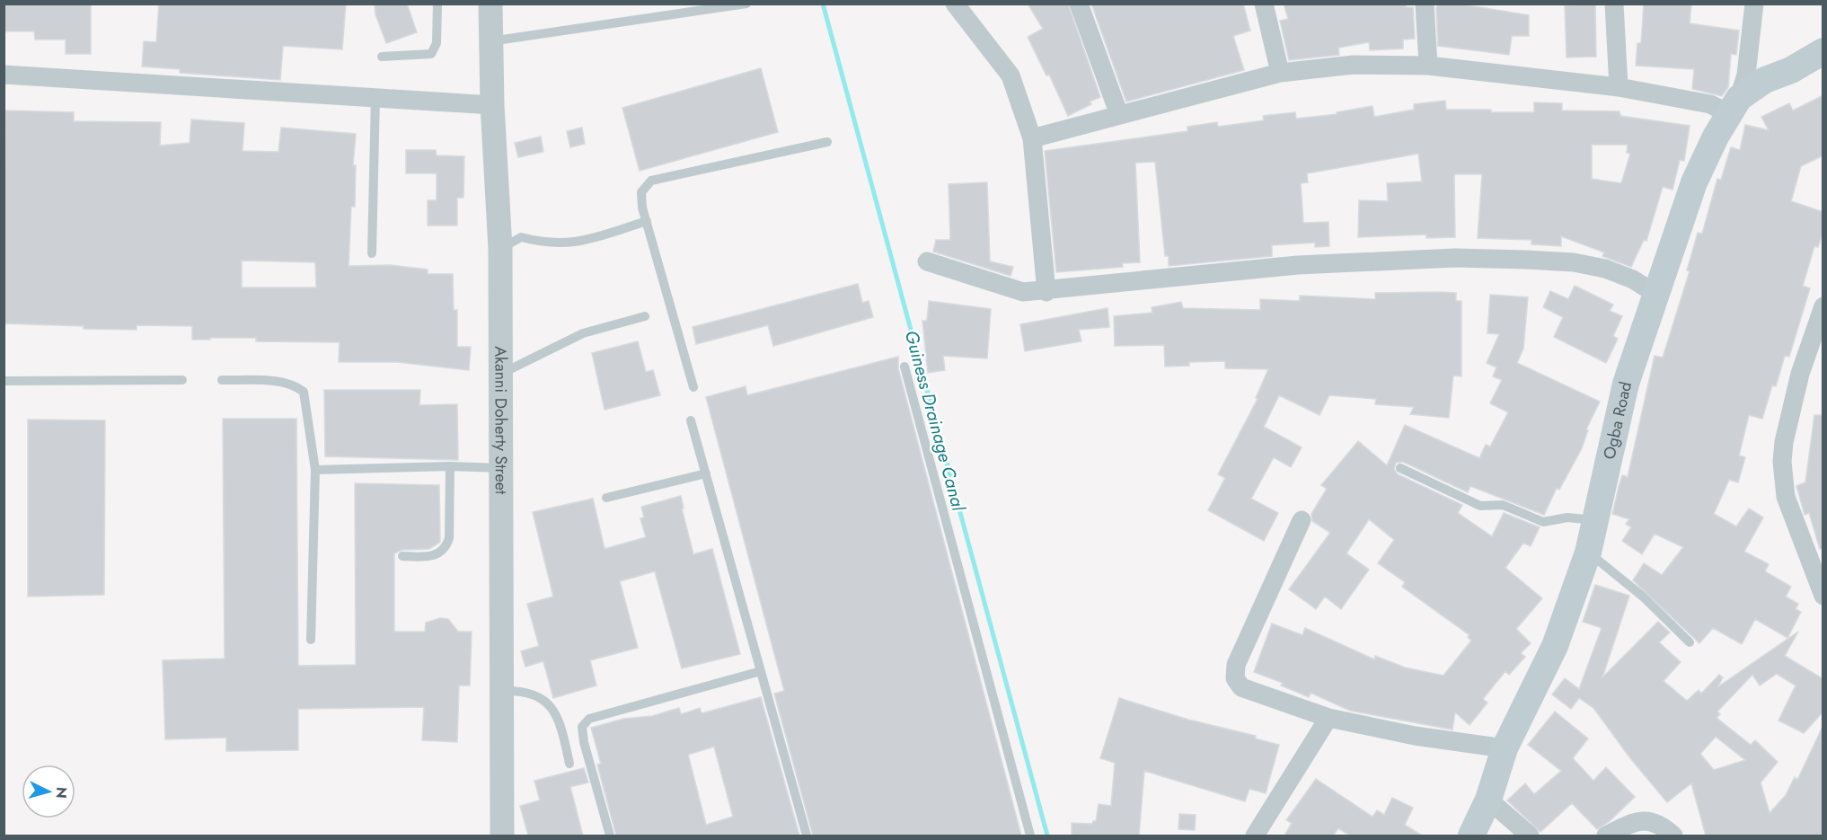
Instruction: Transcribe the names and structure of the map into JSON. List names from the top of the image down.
{
  "streets": {
    "main road": ["Ogba Road"],
    "street": ["Akanni Doherty Street"]
  },
  "water": ["Guiness Drainage Canal"],
  "north": "right"
}
